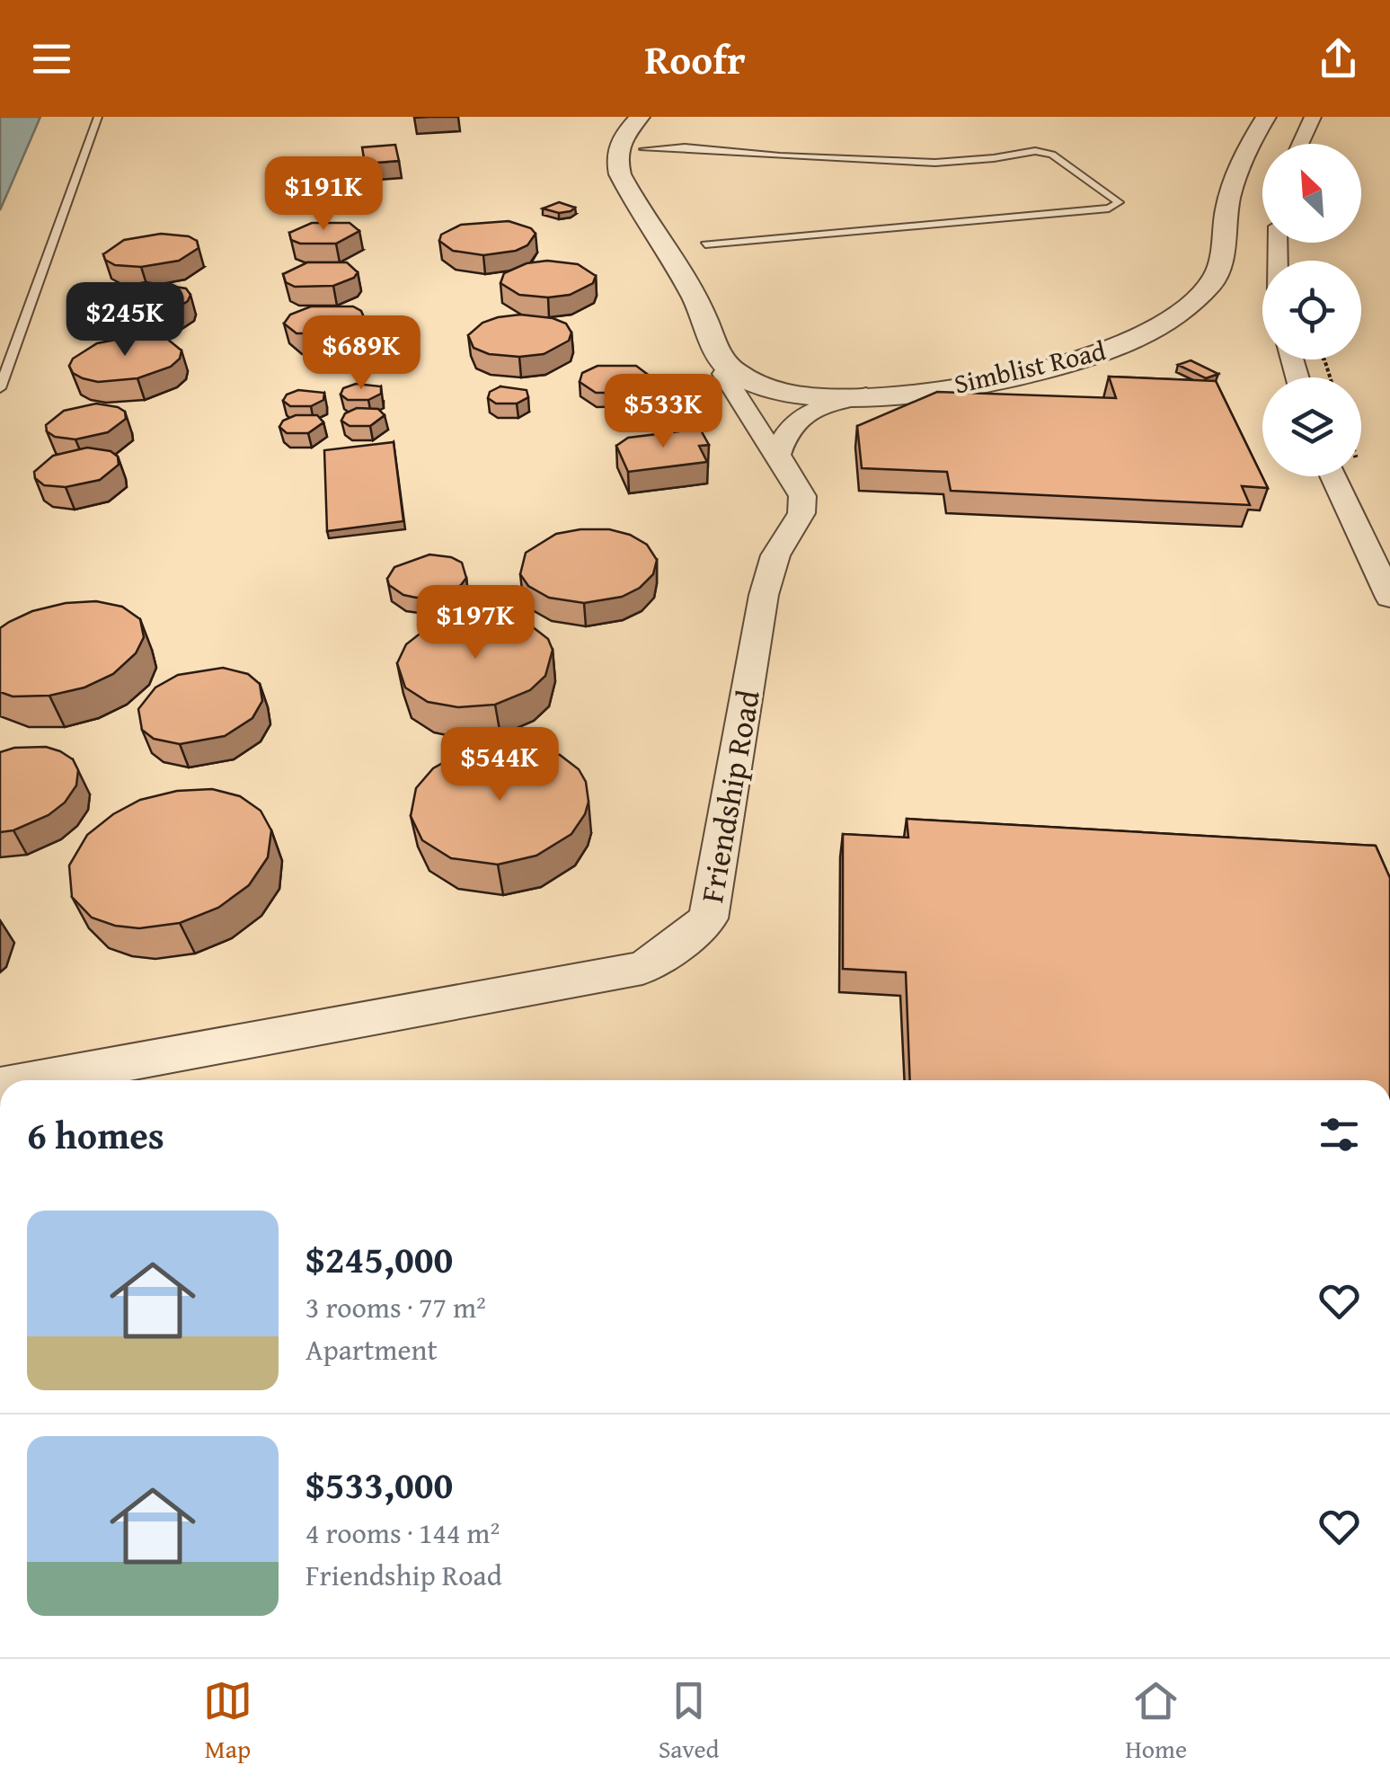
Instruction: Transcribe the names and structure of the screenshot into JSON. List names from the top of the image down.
{
  "streets": {
    "street": ["Simblist Road", "Friendship Road"]
  },
  "crossings": [
    ["Simblist Road", "Friendship Road"]
  ],
  "north": "top left",
  "page": {
    "header": "Roofr",
    "price": [
      "$191K",
      "$245K",
      "$689K",
      "$533K",
      "$197K",
      "$544K"
    ],
    "heading": "6 homes",
    "list": [
      {
        "name": "$245,000",
        "note": "3 rooms · 77 m² · Apartment"
      },
      {
        "name": "$533,000",
        "note": "4 rooms · 144 m² · Friendship Road"
      }
    ],
    "tabs": ["Map", "Saved", "Home"]
  }
}
